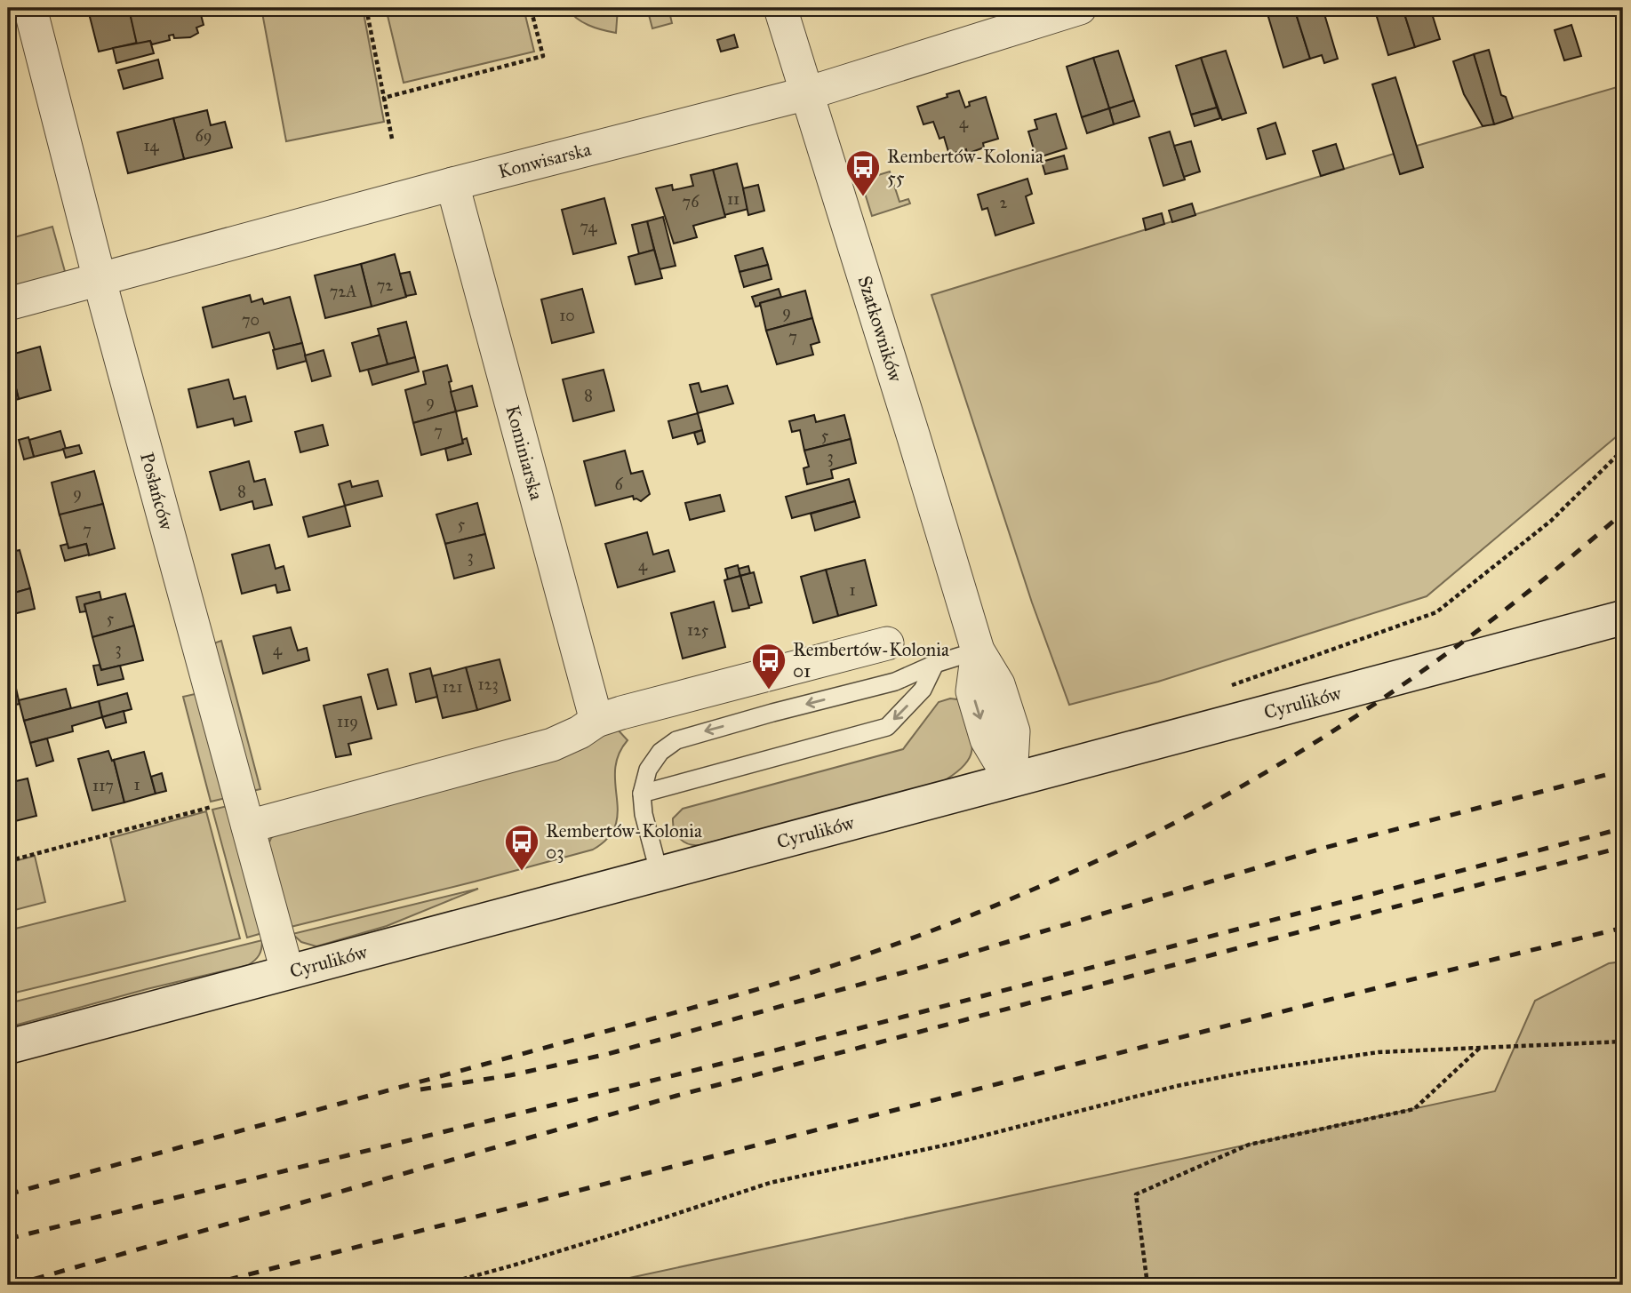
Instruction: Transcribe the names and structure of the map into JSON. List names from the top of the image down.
{
  "streets": {
    "main road": ["Cyrulików"],
    "street": [
      "Konwisarska",
      "Szatkowników",
      "Kominiarska",
      "Posłańców"
    ]
  },
  "crossings": [
    ["Konwisarska", "Szatkowników"],
    ["Konwisarska", "Kominiarska"],
    ["Konwisarska", "Posłańców"],
    ["Szatkowników", "Cyrulików"],
    ["Posłańców", "Cyrulików"]
  ],
  "places": {
    "bus stop": ["Rembertów-Kolonia 55", "Rembertów-Kolonia 01", "Rembertów-Kolonia 03"]
  },
  "house_numbers": [
    "4",
    "69",
    "14",
    "11",
    "76",
    "2",
    "74",
    "72",
    "72A",
    "9",
    "10",
    "70",
    "7",
    "8",
    "9",
    "7",
    "5",
    "3",
    "6",
    "8",
    "9",
    "5",
    "7",
    "3",
    "4",
    "1",
    "5",
    "125",
    "3",
    "4",
    "123",
    "121",
    "119",
    "1",
    "117"
  ]
}
